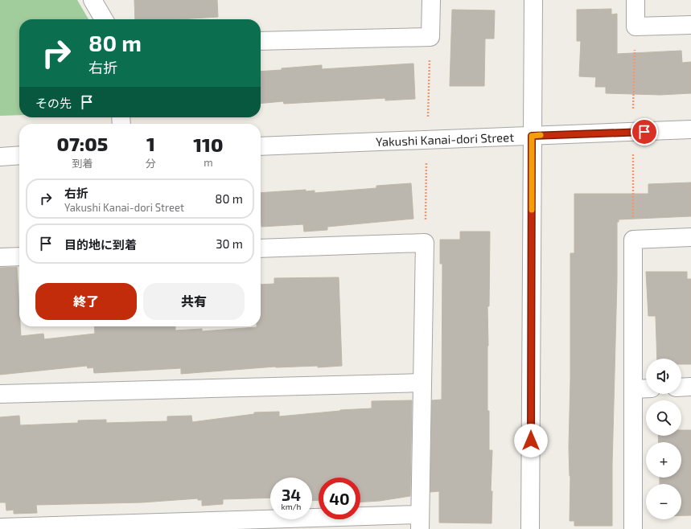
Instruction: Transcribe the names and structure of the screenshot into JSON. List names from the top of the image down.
{
  "streets": {
    "street": ["Yakushi Kanai-dori Street"]
  },
  "page": {
    "turn": ["80 m", "右折"],
    "then": "その先",
    "eta": [
      "07:05",
      "到着",
      "1",
      "分",
      "110",
      "m"
    ],
    "list": [
      {
        "name": "右折",
        "note": "Yakushi Kanai-dori Street",
        "value": "80 m"
      },
      {
        "name": "目的地に到着",
        "value": "30 m"
      }
    ],
    "buttons": ["終了", "共有"],
    "map_buttons": ["+", "−"],
    "speed": "34 km/h",
    "limit": "40"
  }
}
